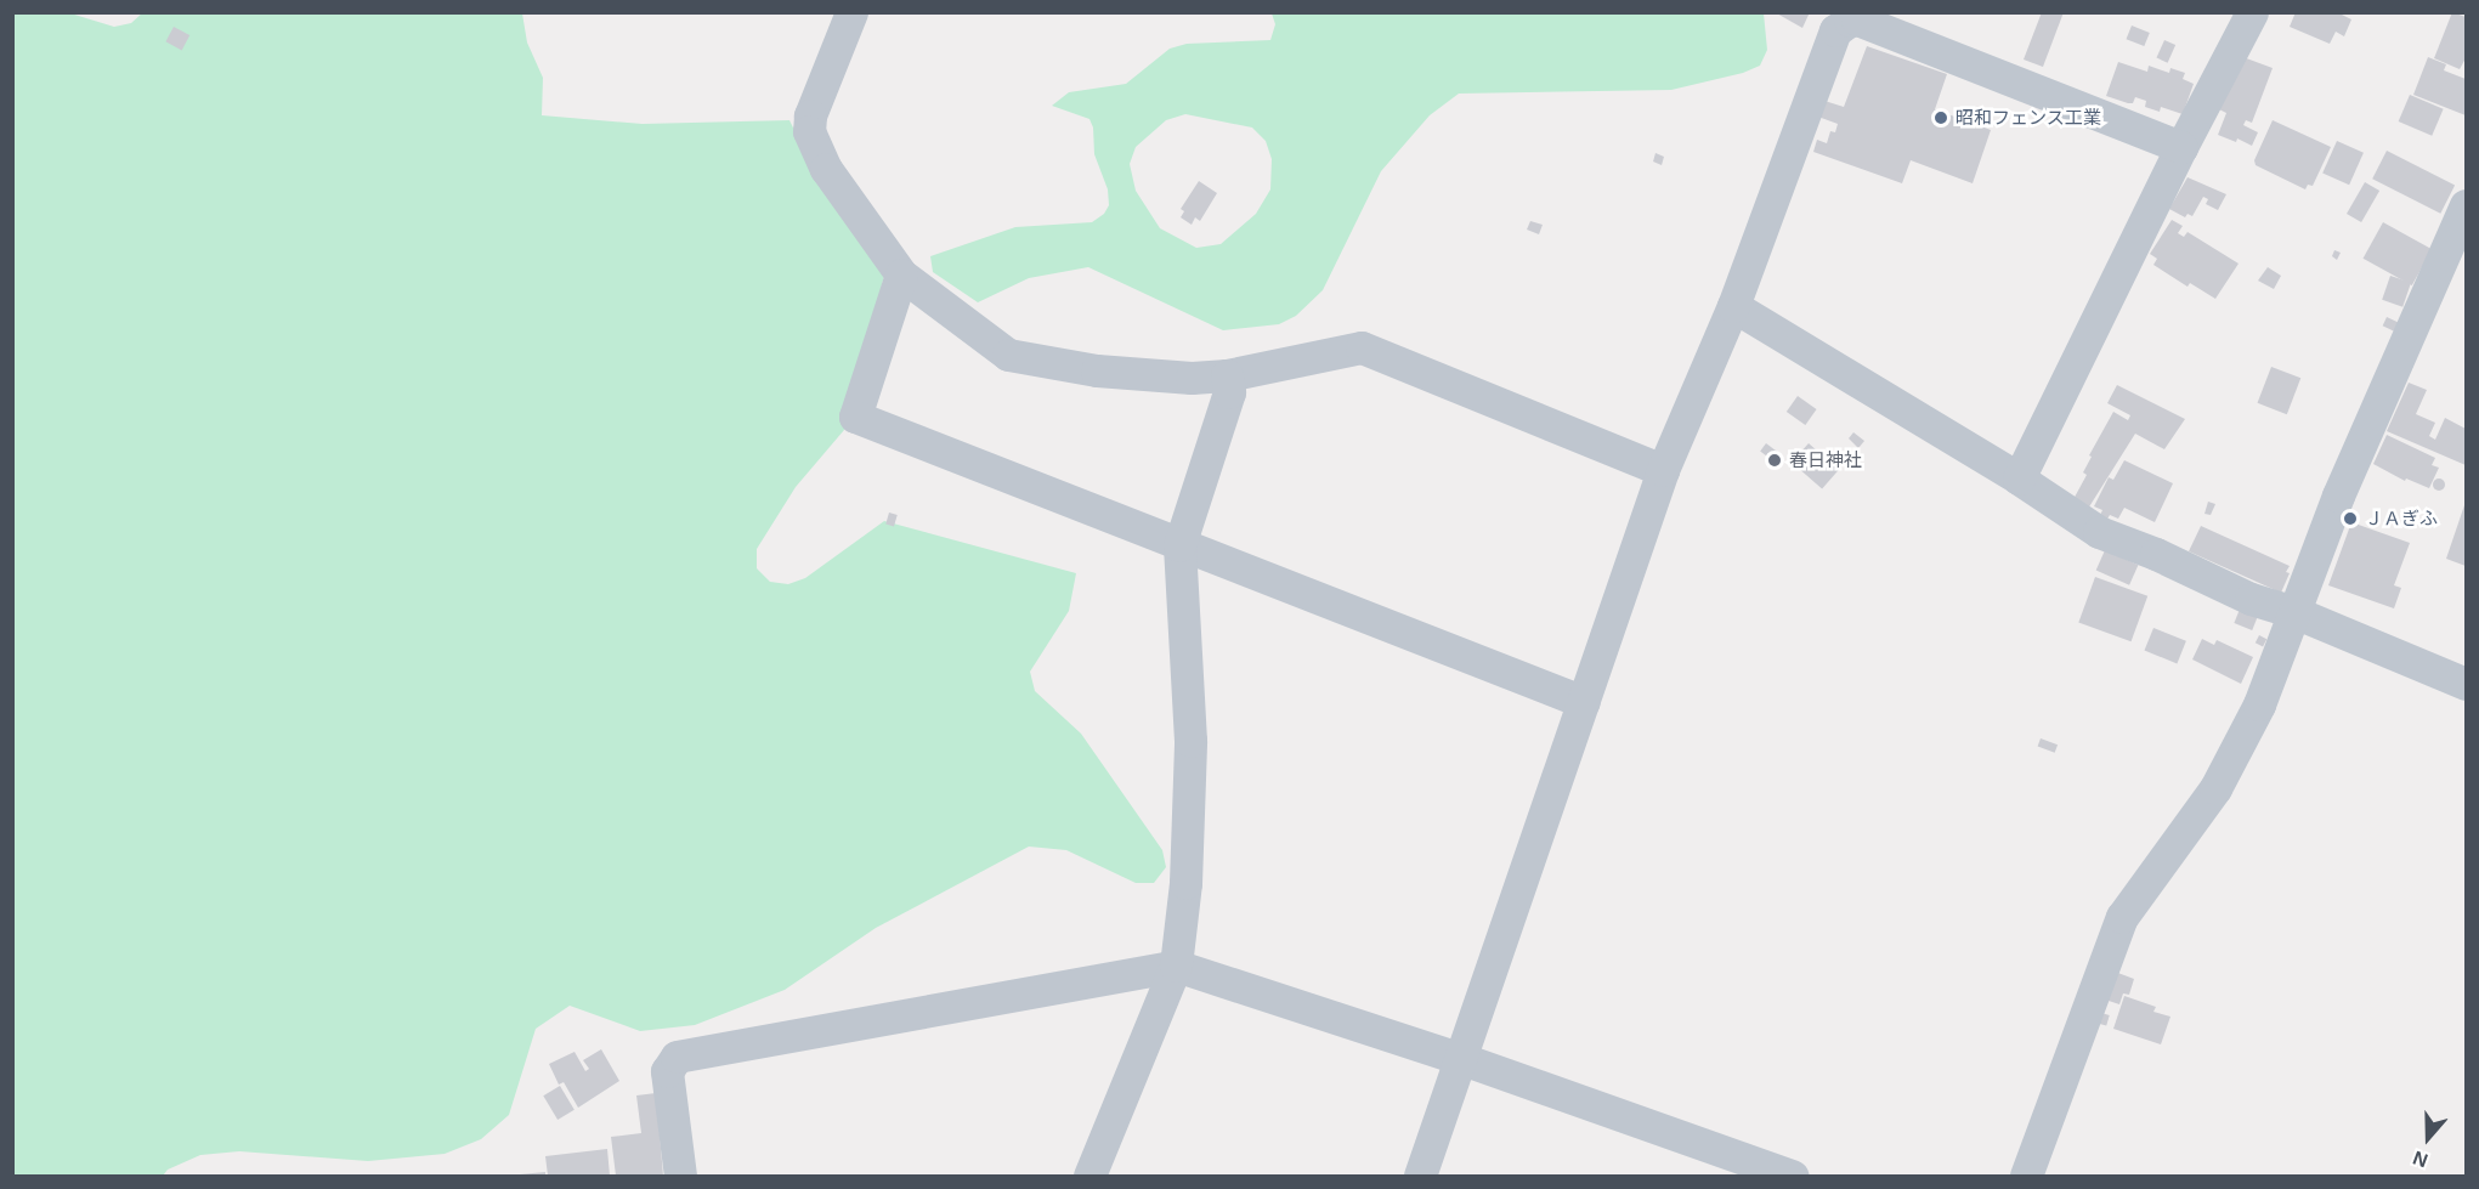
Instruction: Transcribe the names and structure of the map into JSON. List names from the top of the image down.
{
  "places": ["昭和フェンス工業", "春日神社", "ＪＡぎふ"],
  "north": "bottom"
}
